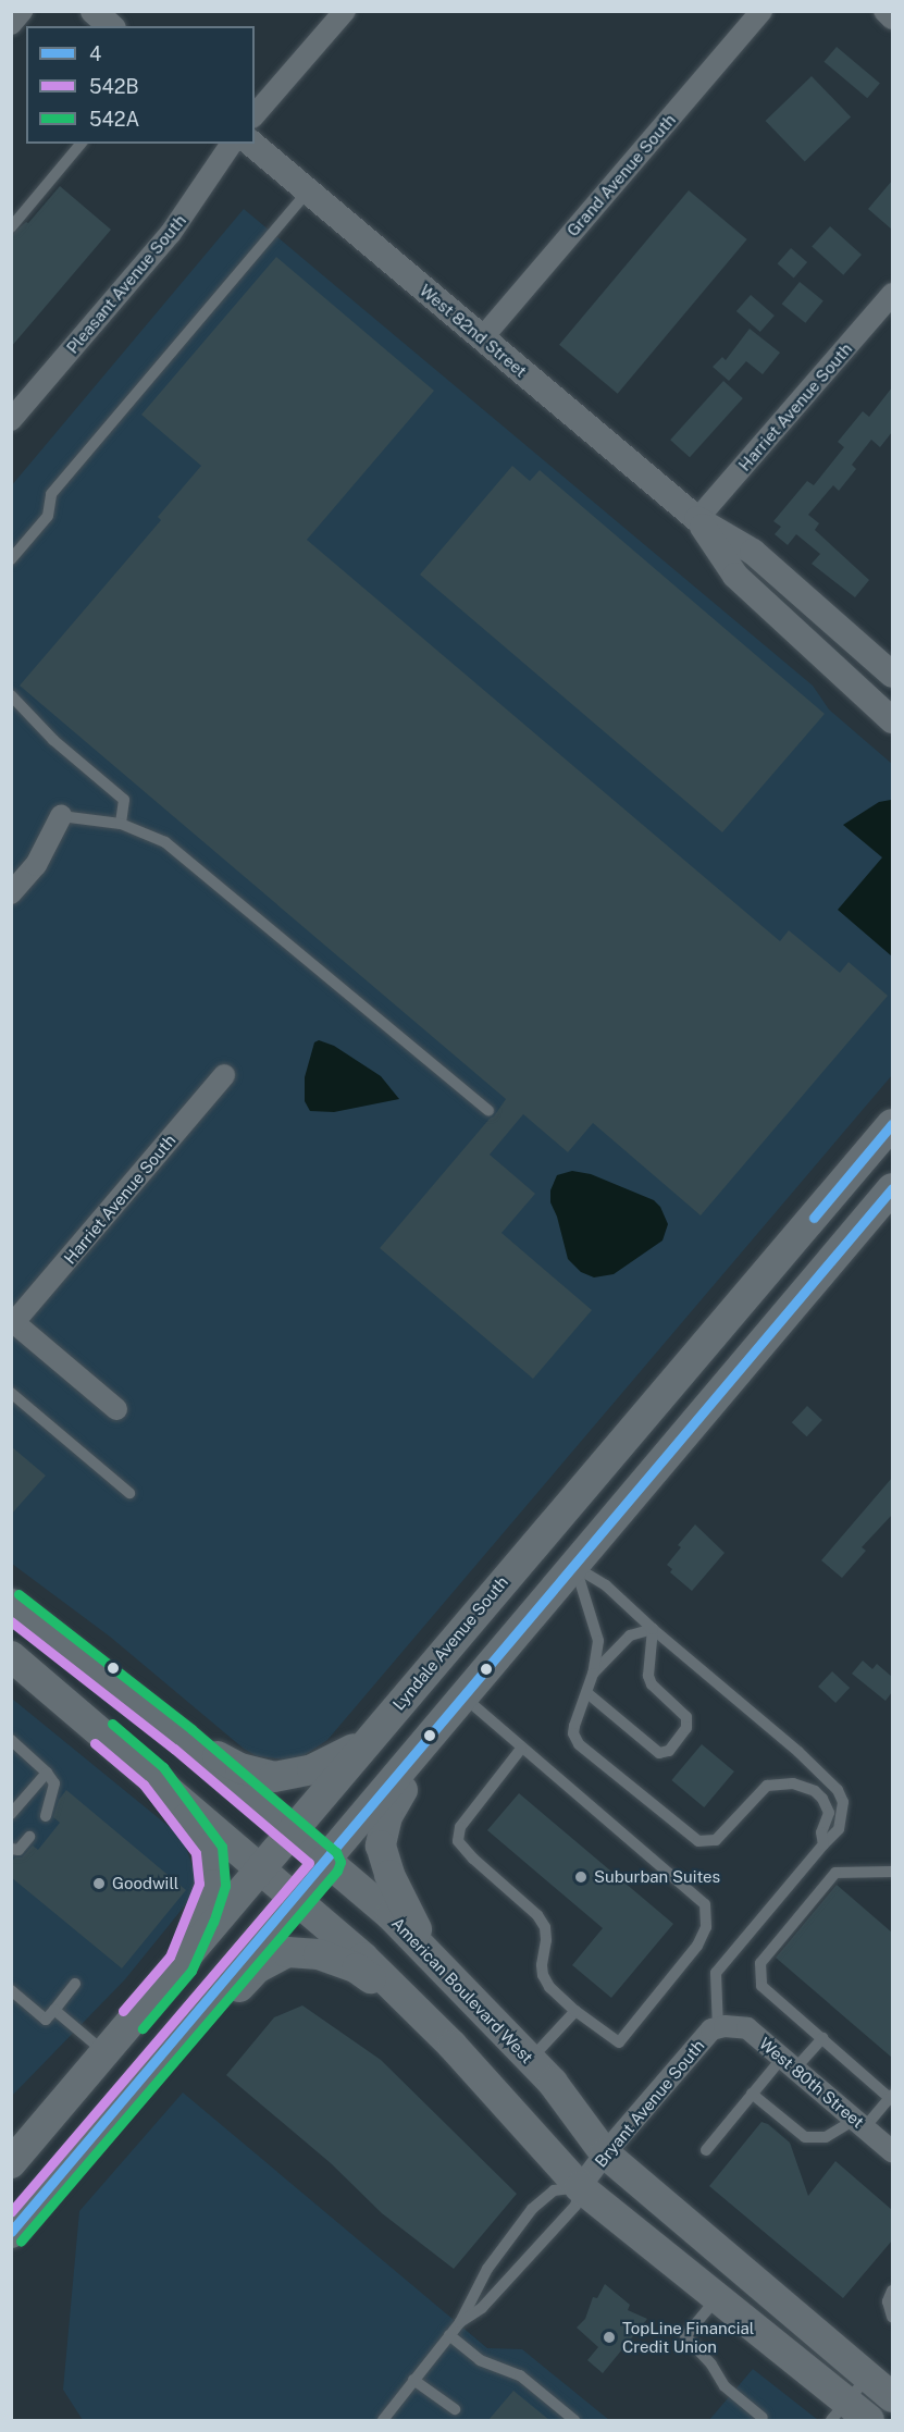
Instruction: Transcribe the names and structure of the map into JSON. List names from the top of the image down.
{
  "streets": {
    "main road": ["Lyndale Avenue South", "American Boulevard West"],
    "street": [
      "Grand Avenue South",
      "Pleasant Avenue South",
      "West 82nd Street",
      "Harriet Avenue South",
      "West 80th Street",
      "Bryant Avenue South"
    ]
  },
  "crossings": [
    ["Grand Avenue South", "West 82nd Street"],
    ["West 82nd Street", "Harriet Avenue South"],
    ["Lyndale Avenue South", "American Boulevard West"],
    ["American Boulevard West", "Bryant Avenue South"],
    ["West 80th Street", "Bryant Avenue South"]
  ],
  "places": ["Suburban Suites", "Goodwill", "TopLine Financial Credit Union"],
  "lines": ["transit line 4", "transit line 542A", "transit line 542B"],
  "legend": ["4", "542B", "542A"]
}
